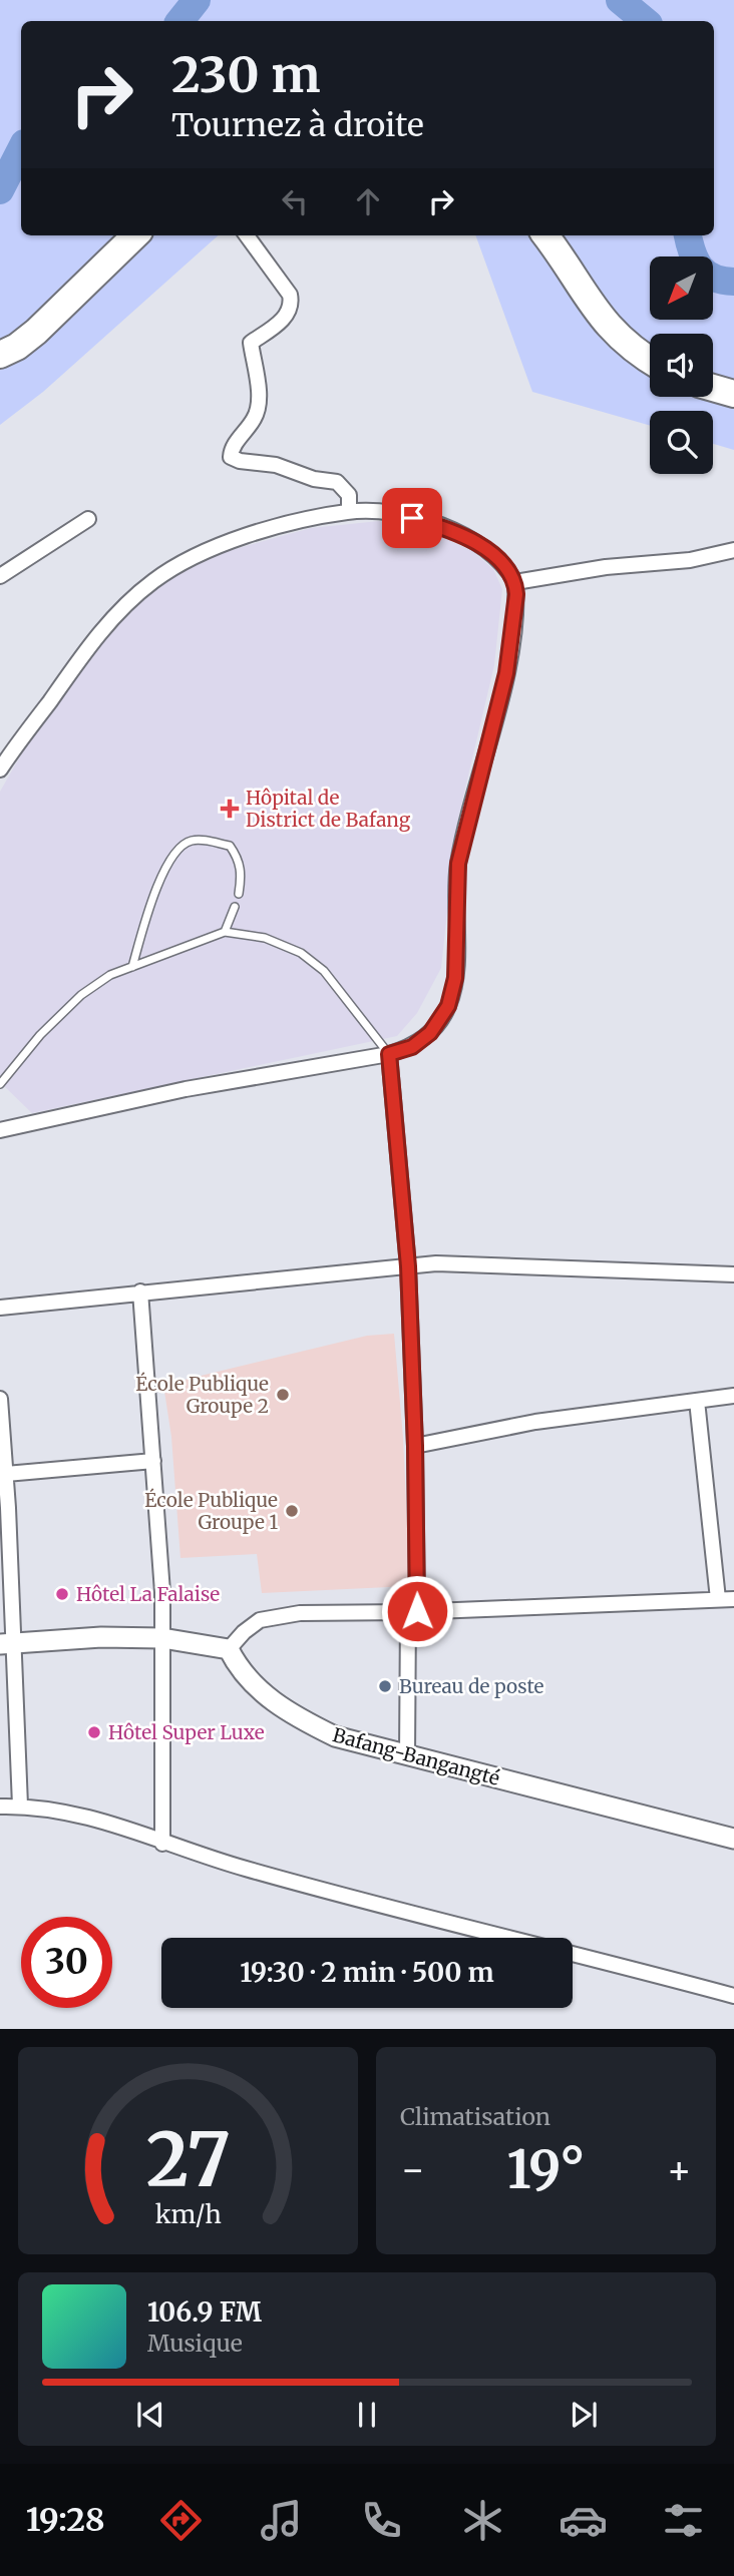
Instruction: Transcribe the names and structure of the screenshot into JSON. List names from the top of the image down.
{
  "streets": {
    "street": ["Bafang-Bangangté"]
  },
  "places": {
    "health": ["Hôpital de District de Bafang"],
    "other": [
      "École Publique Groupe 2",
      "École Publique Groupe 1",
      "Hôtel La Falaise",
      "Bureau de poste",
      "Hôtel Super Luxe"
    ]
  },
  "north": "bottom left",
  "page": {
    "turn": ["230 m", "Tournez à droite"],
    "limit": "30",
    "trip": "19:30 · 2 min · 500 m",
    "tile": "Climatisation",
    "heat": ["−", "19°", "+"],
    "song": ["106.9 FM", "Musique"],
    "tabs": "19:28",
    "gauge": ["27", "km/h"]
  }
}
